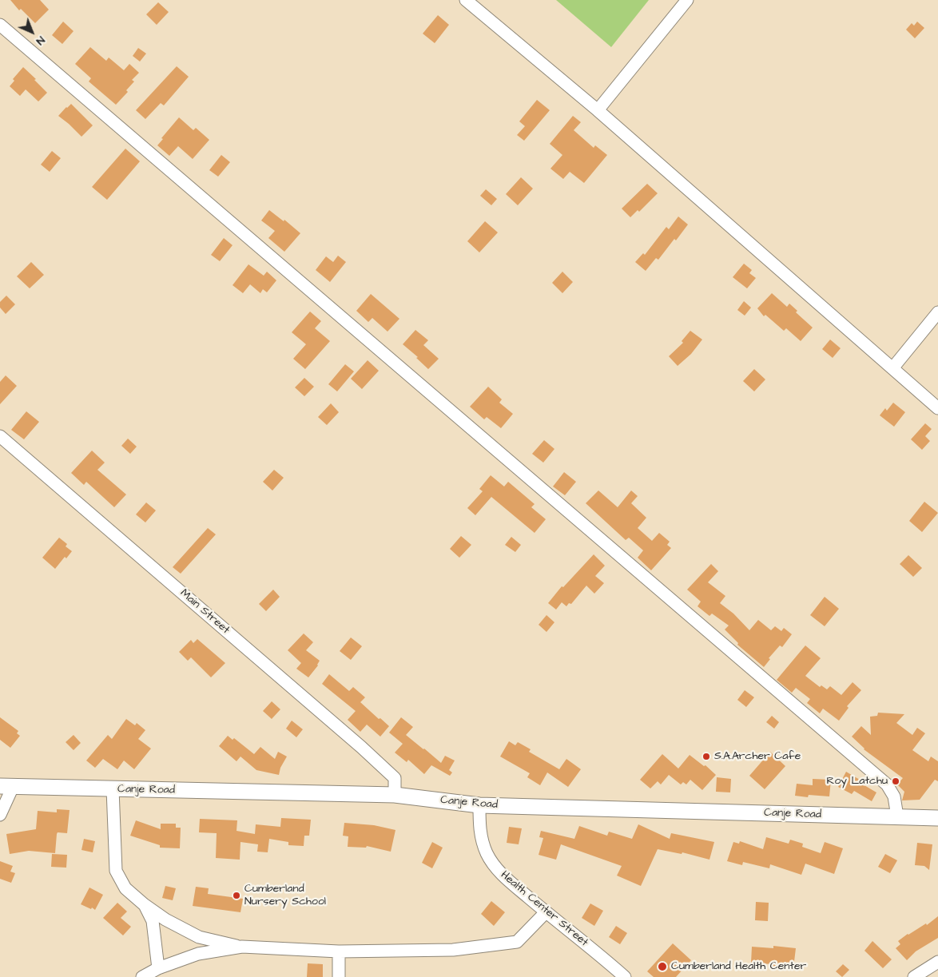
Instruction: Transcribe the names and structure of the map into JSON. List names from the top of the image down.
{
  "streets": {
    "street": ["Main Street", "Canje Road", "Health Center Street"]
  },
  "crossings": [
    ["Main Street", "Canje Road"],
    ["Canje Road", "Health Center Street"]
  ],
  "places": [
    "S.A.Archer Cafe",
    "Roy Latchu",
    "Cumberland Nursery School",
    "Cumberland Health Center"
  ],
  "north": "bottom right"
}
